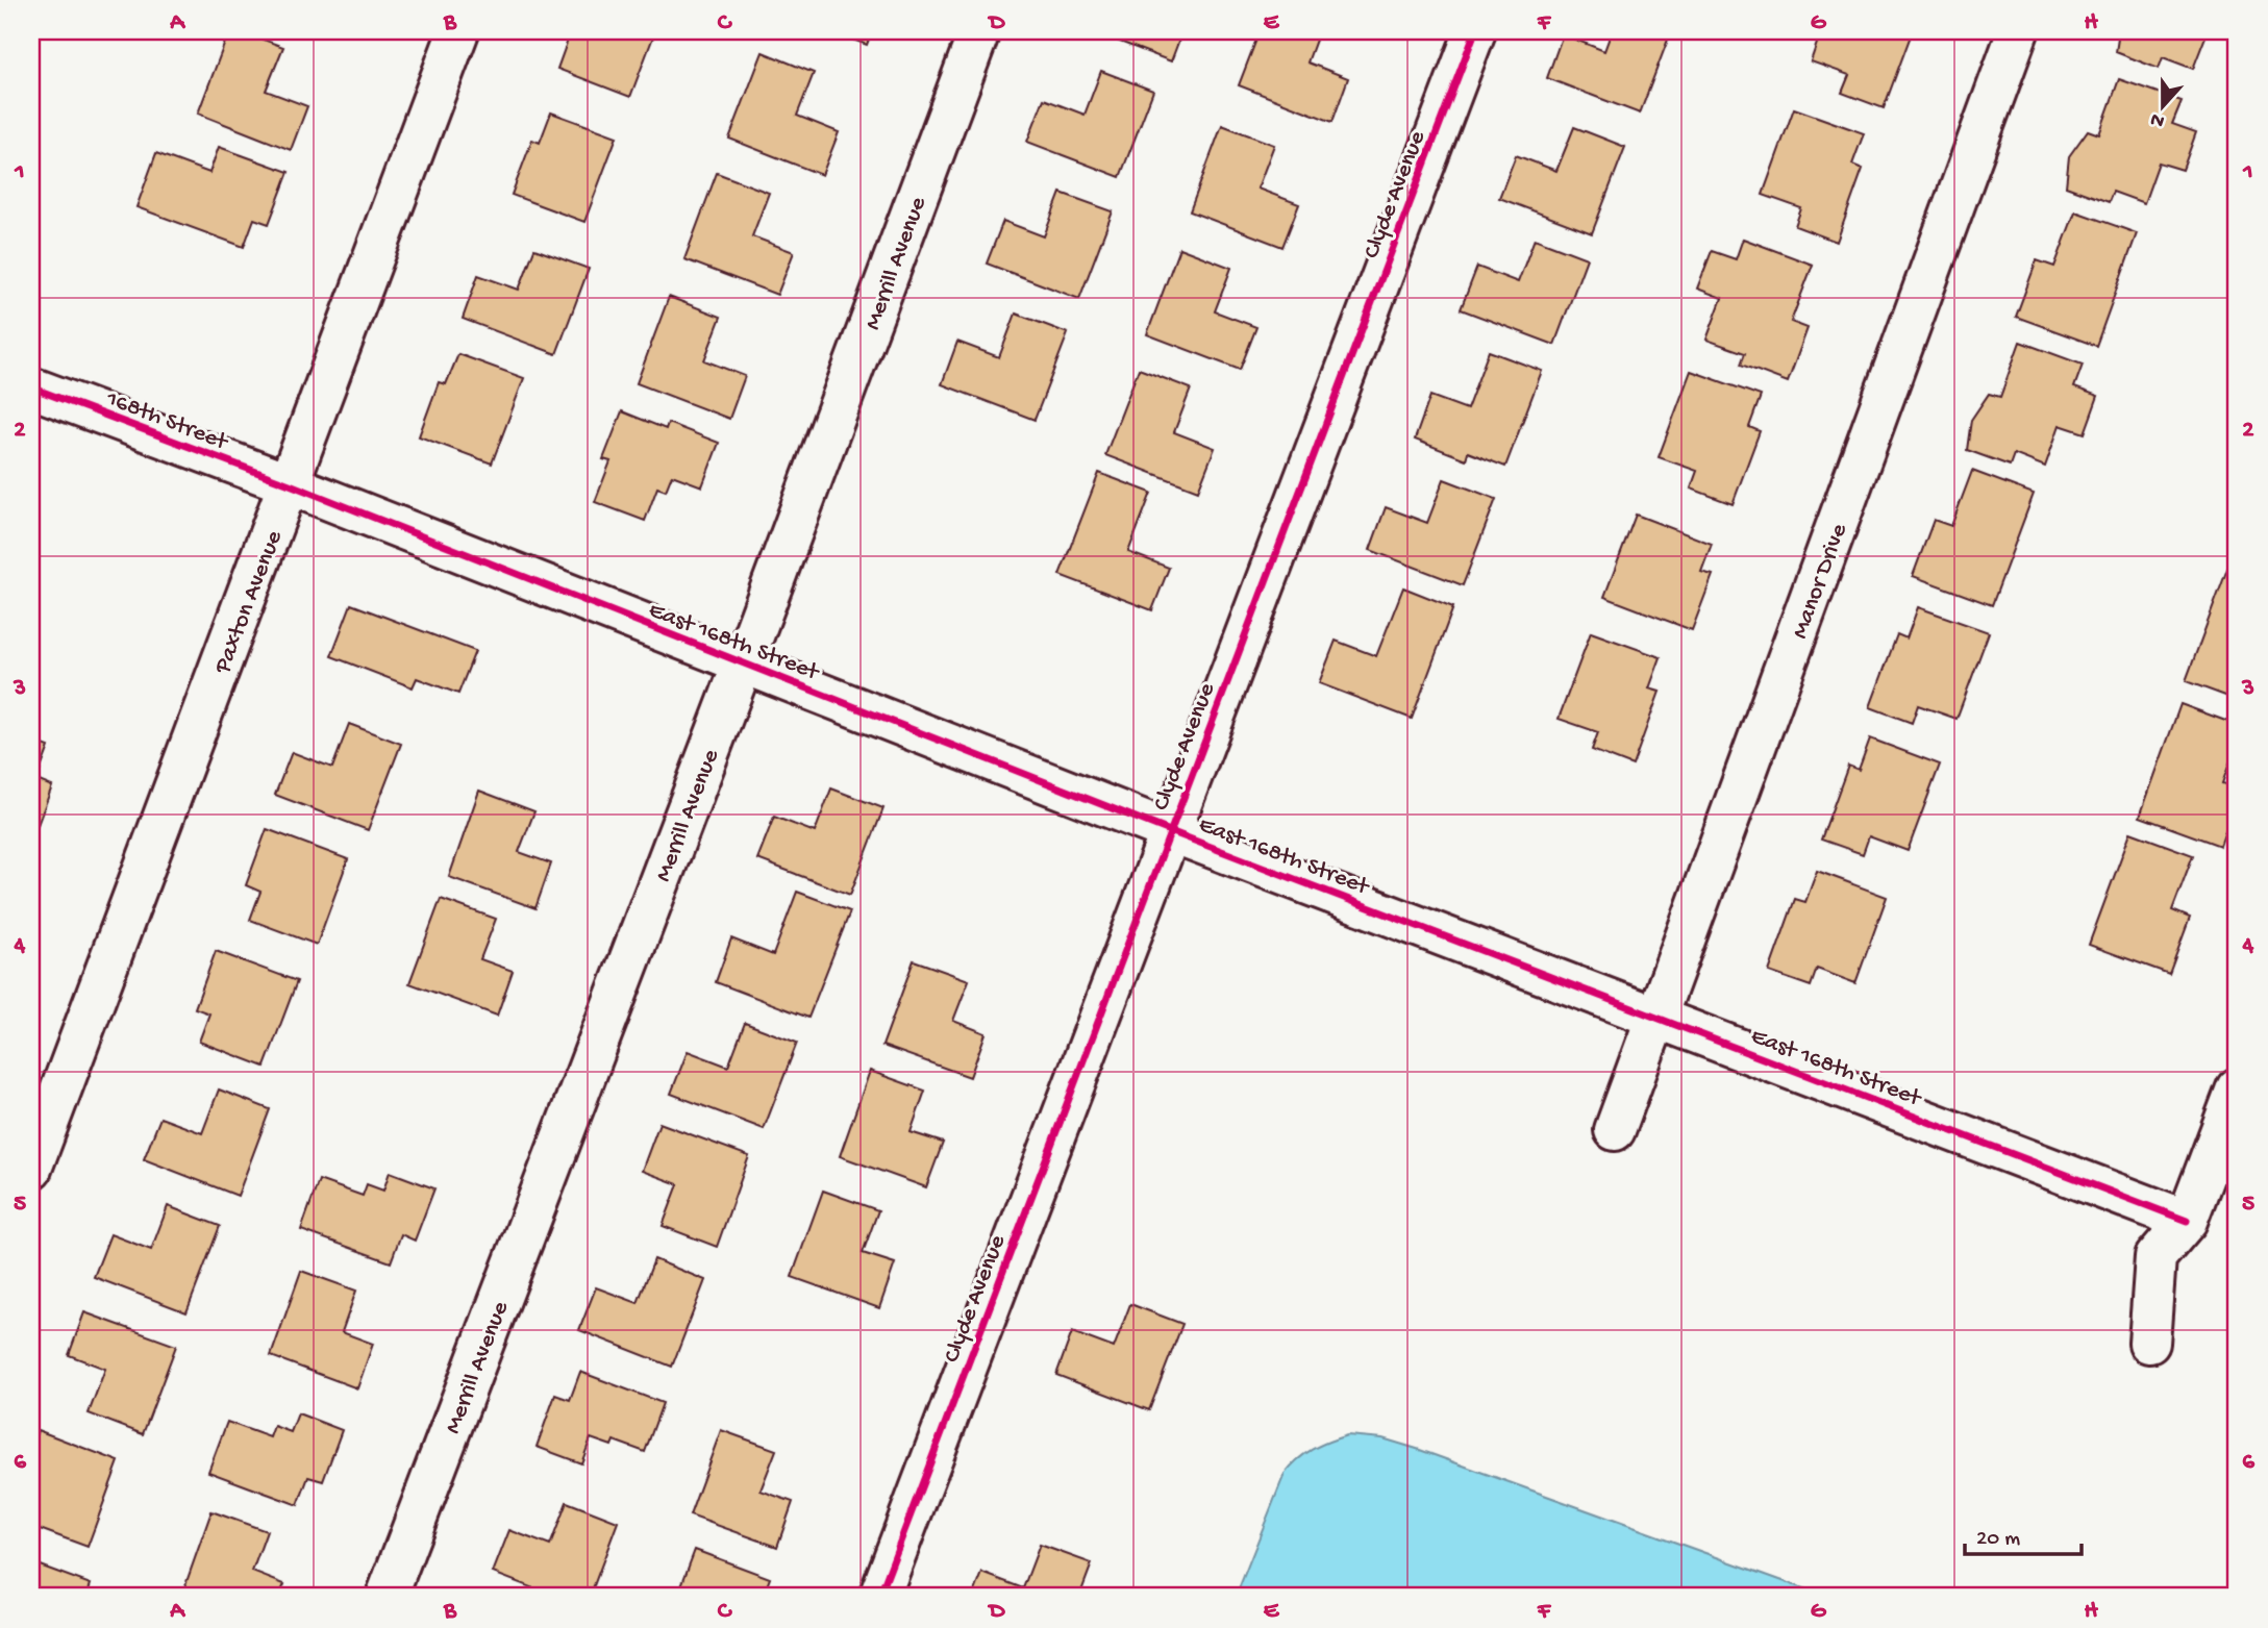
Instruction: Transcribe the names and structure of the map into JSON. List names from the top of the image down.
{
  "streets": {
    "street": [
      "Clyde Avenue",
      "Merrill Avenue",
      "168th Street",
      "Manor Drive",
      "Paxton Avenue",
      "East 168th Street"
    ]
  },
  "crossings": [
    ["Clyde Avenue", "East 168th Street"],
    ["Merrill Avenue", "East 168th Street"],
    ["168th Street", "Paxton Avenue"],
    ["168th Street", "East 168th Street"],
    ["Manor Drive", "East 168th Street"],
    ["Paxton Avenue", "East 168th Street"]
  ],
  "scale_bar": "20 m",
  "north": "bottom",
  "grid": {
    "columns": [
      "A",
      "B",
      "C",
      "D",
      "E",
      "F",
      "G",
      "H"
    ],
    "rows": [
      "1",
      "2",
      "3",
      "4",
      "5",
      "6"
    ]
  }
}
